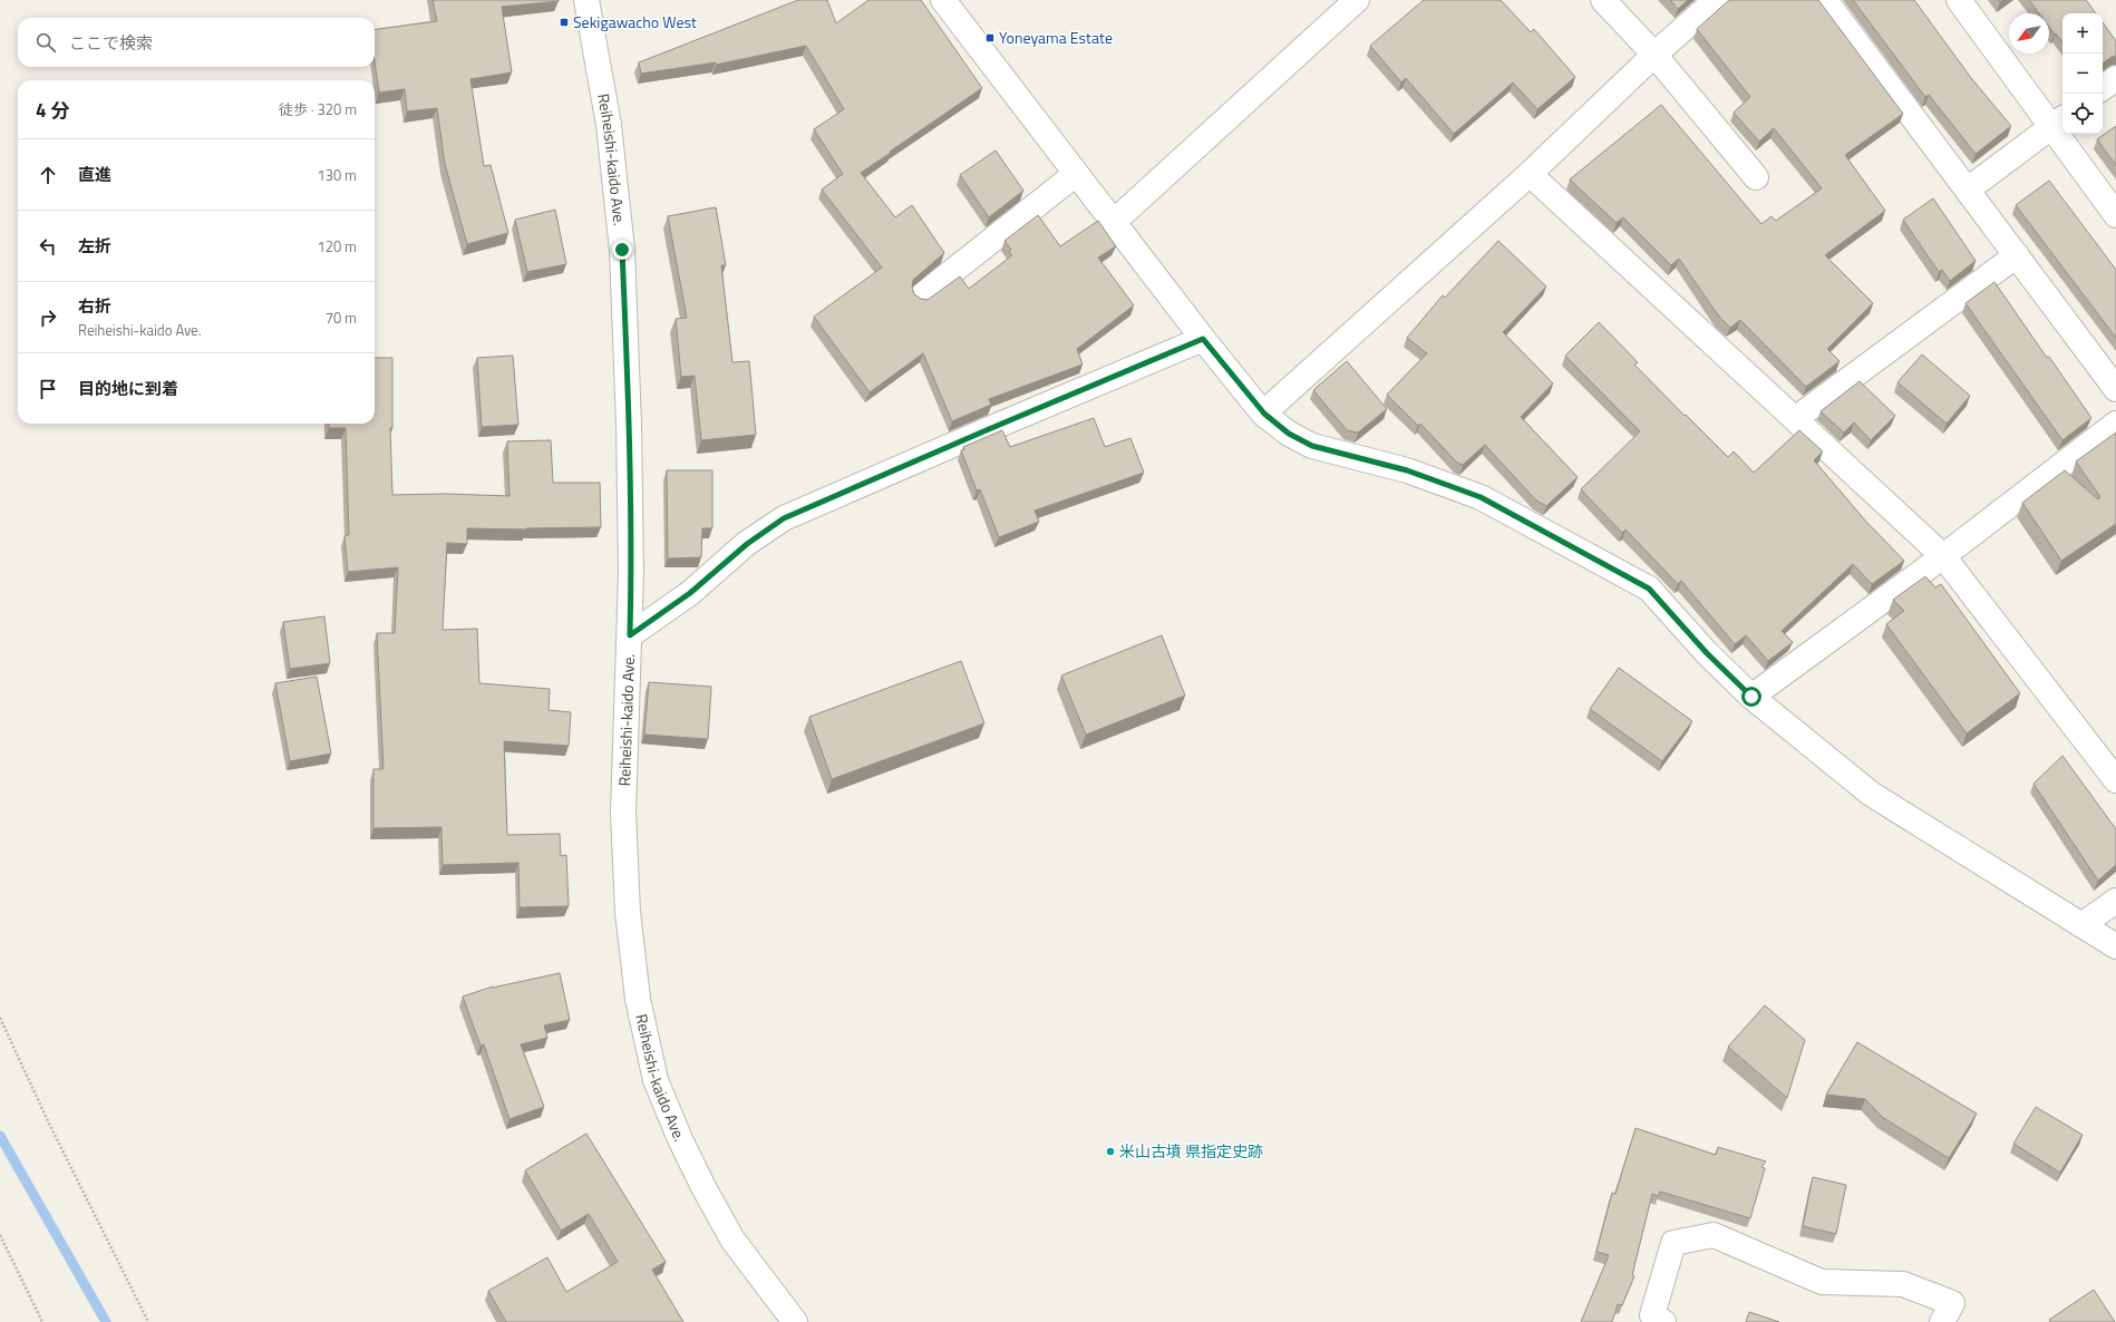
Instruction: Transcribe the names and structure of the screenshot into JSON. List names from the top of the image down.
{
  "streets": {
    "street": ["Reiheishi-kaido Ave."]
  },
  "places": {
    "transit": ["Sekigawacho West", "Yoneyama Estate"],
    "other": ["米山古墳 県指定史跡"]
  },
  "north": "bottom left",
  "page": {
    "map_buttons": ["+", "−"],
    "search": "ここで検索",
    "heading": ["4 分", "徒歩 · 320 m"],
    "list": [
      ["直進", "130 m"],
      ["左折", "120 m"],
      ["右折", "Reiheishi-kaido Ave.", "70 m"],
      "目的地に到着"
    ]
  }
}
